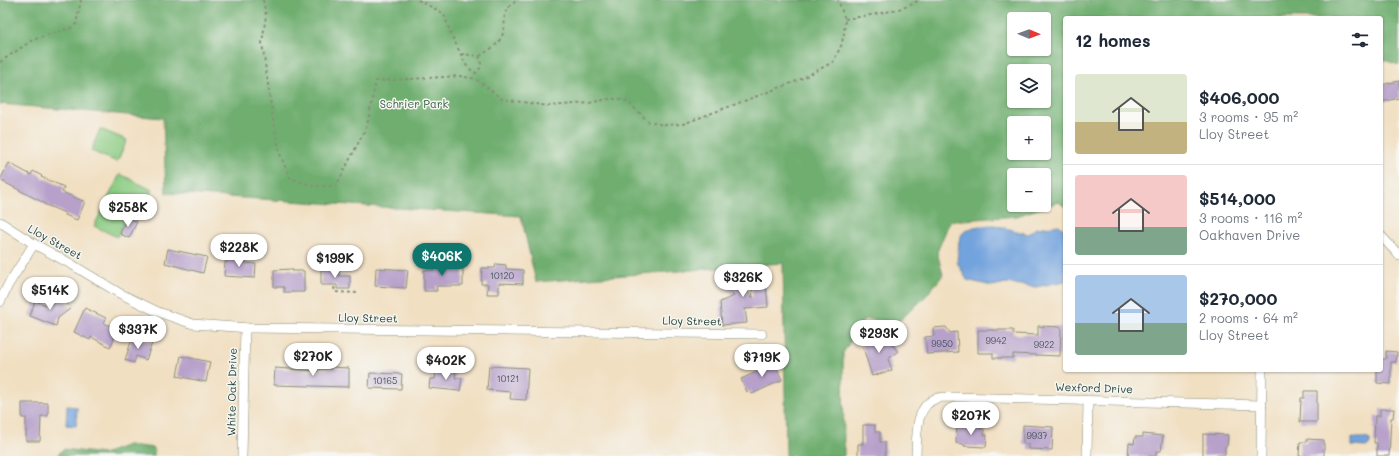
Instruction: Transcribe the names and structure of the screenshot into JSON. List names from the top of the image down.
{
  "streets": {
    "street": ["Lloy Street", "Wexford Drive", "White Oak Drive"]
  },
  "crossings": [
    ["Lloy Street", "White Oak Drive"]
  ],
  "parks": ["Schrier Park"],
  "house_numbers": [
    "10120",
    "9942",
    "9950",
    "9922",
    "10121",
    "10165",
    "9937"
  ],
  "north": "right",
  "page": {
    "map_buttons": ["+", "−"],
    "heading": "12 homes",
    "list": [
      {
        "name": "$406,000",
        "note": "3 rooms · 95 m² · Lloy Street"
      },
      {
        "name": "$514,000",
        "note": "3 rooms · 116 m² · Oakhaven Drive"
      },
      {
        "name": "$270,000",
        "note": "2 rooms · 64 m² · Lloy Street"
      }
    ],
    "price": [
      "$258K",
      "$228K",
      "$406K",
      "$199K",
      "$326K",
      "$514K",
      "$337K",
      "$293K",
      "$270K",
      "$719K",
      "$402K",
      "$207K"
    ]
  }
}
